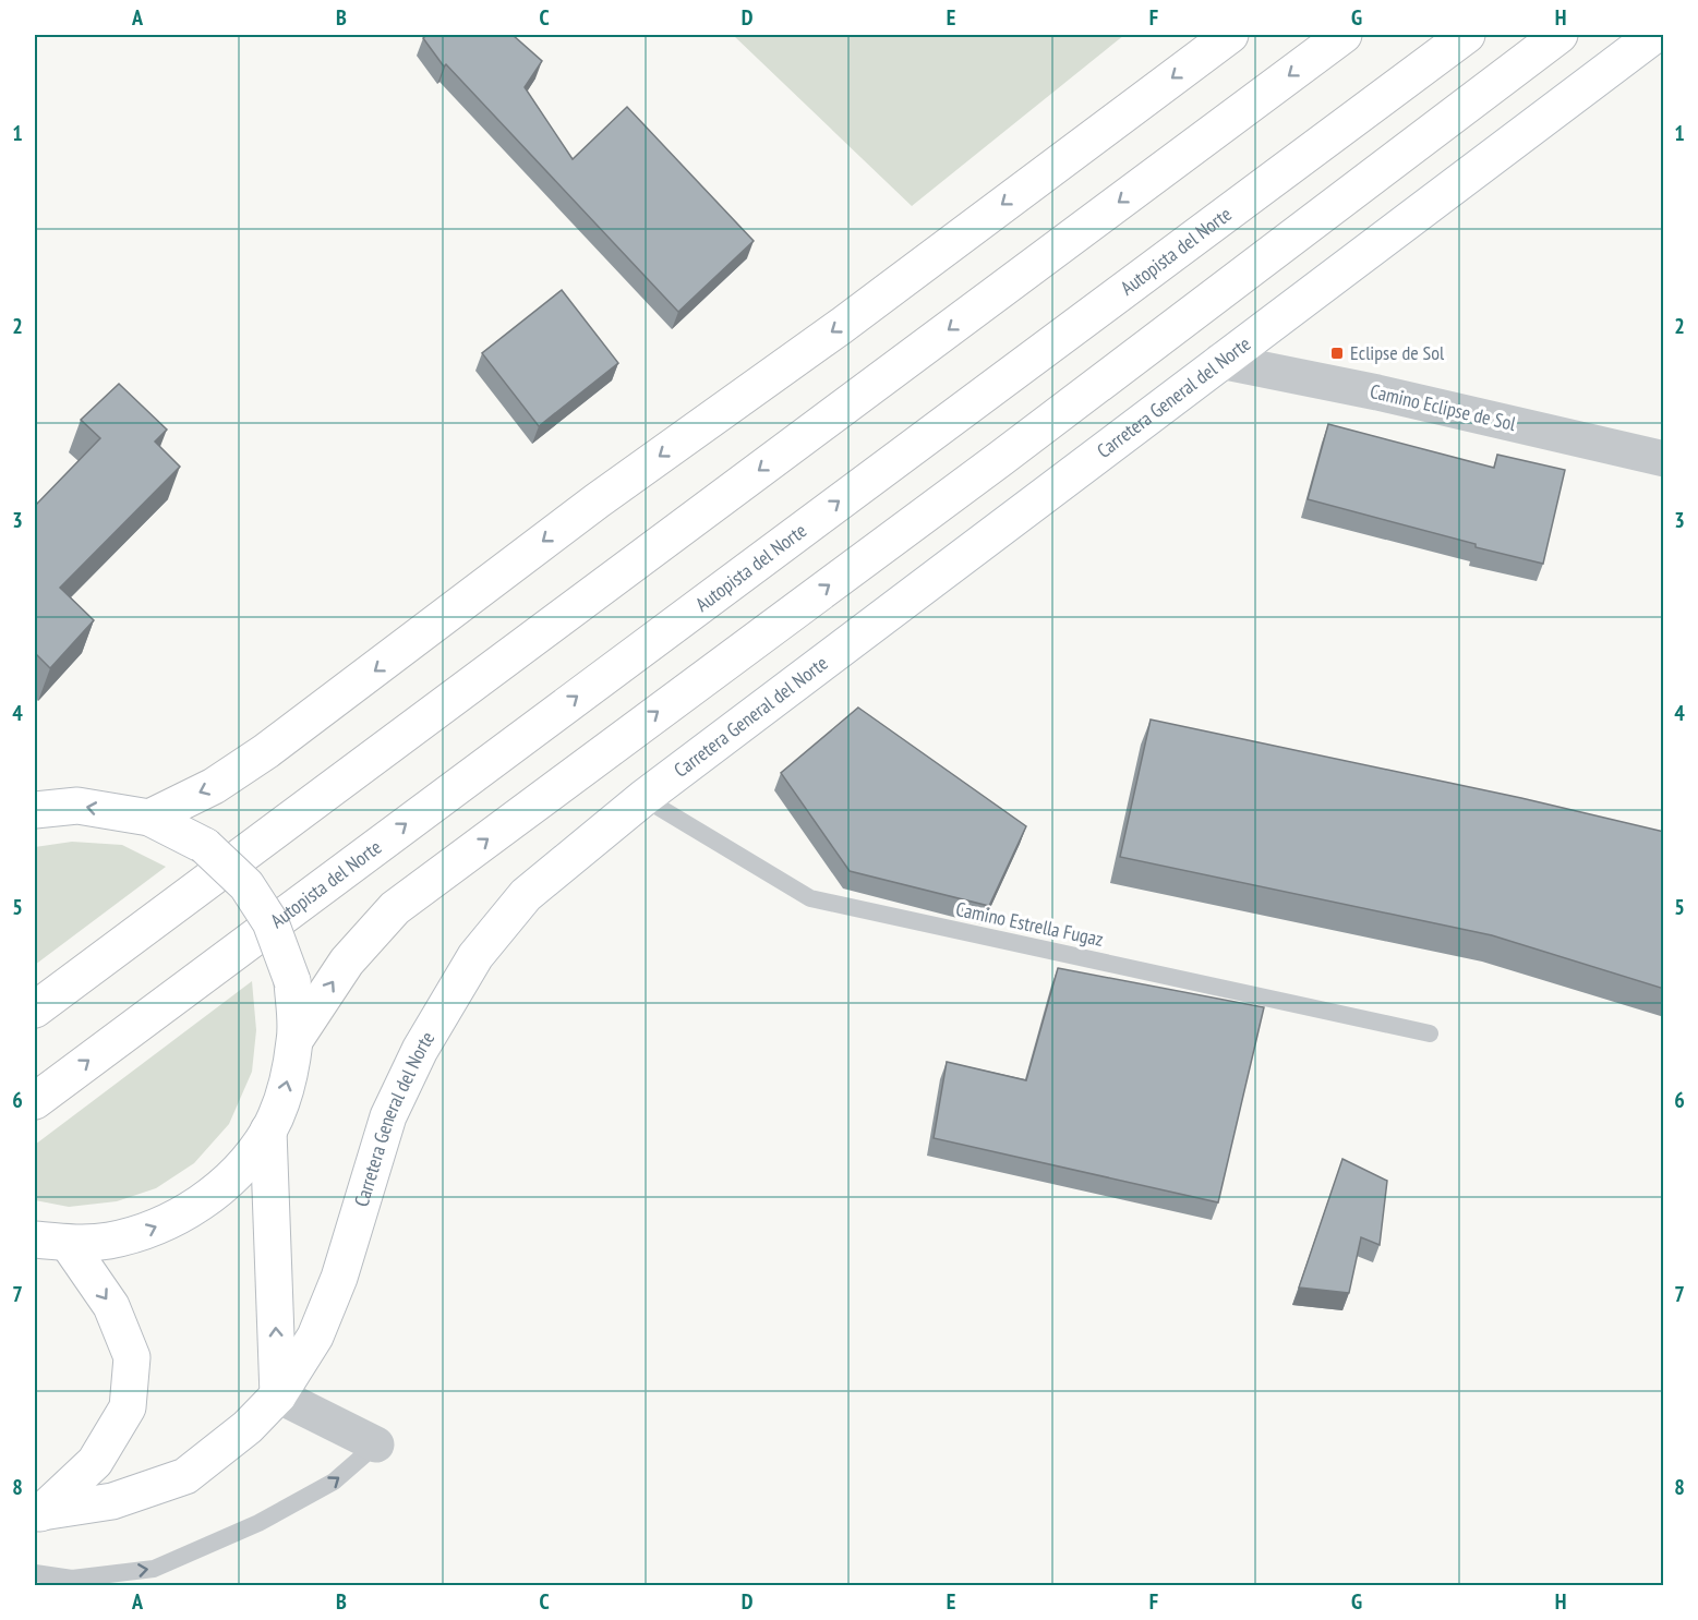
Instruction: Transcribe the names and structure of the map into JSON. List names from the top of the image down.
{
  "streets": {
    "main road": ["Autopista del Norte", "Carretera General del Norte"],
    "street": ["Camino Eclipse de Sol"],
    "lane": ["Camino Estrella Fugaz"]
  },
  "crossings": [
    ["Carretera General del Norte", "Camino Eclipse de Sol"],
    ["Carretera General del Norte", "Camino Estrella Fugaz"]
  ],
  "places": {
    "transit": ["Eclipse de Sol"]
  },
  "grid": {
    "columns": [
      "A",
      "B",
      "C",
      "D",
      "E",
      "F",
      "G",
      "H"
    ],
    "rows": [
      "1",
      "2",
      "3",
      "4",
      "5",
      "6",
      "7",
      "8"
    ]
  }
}
